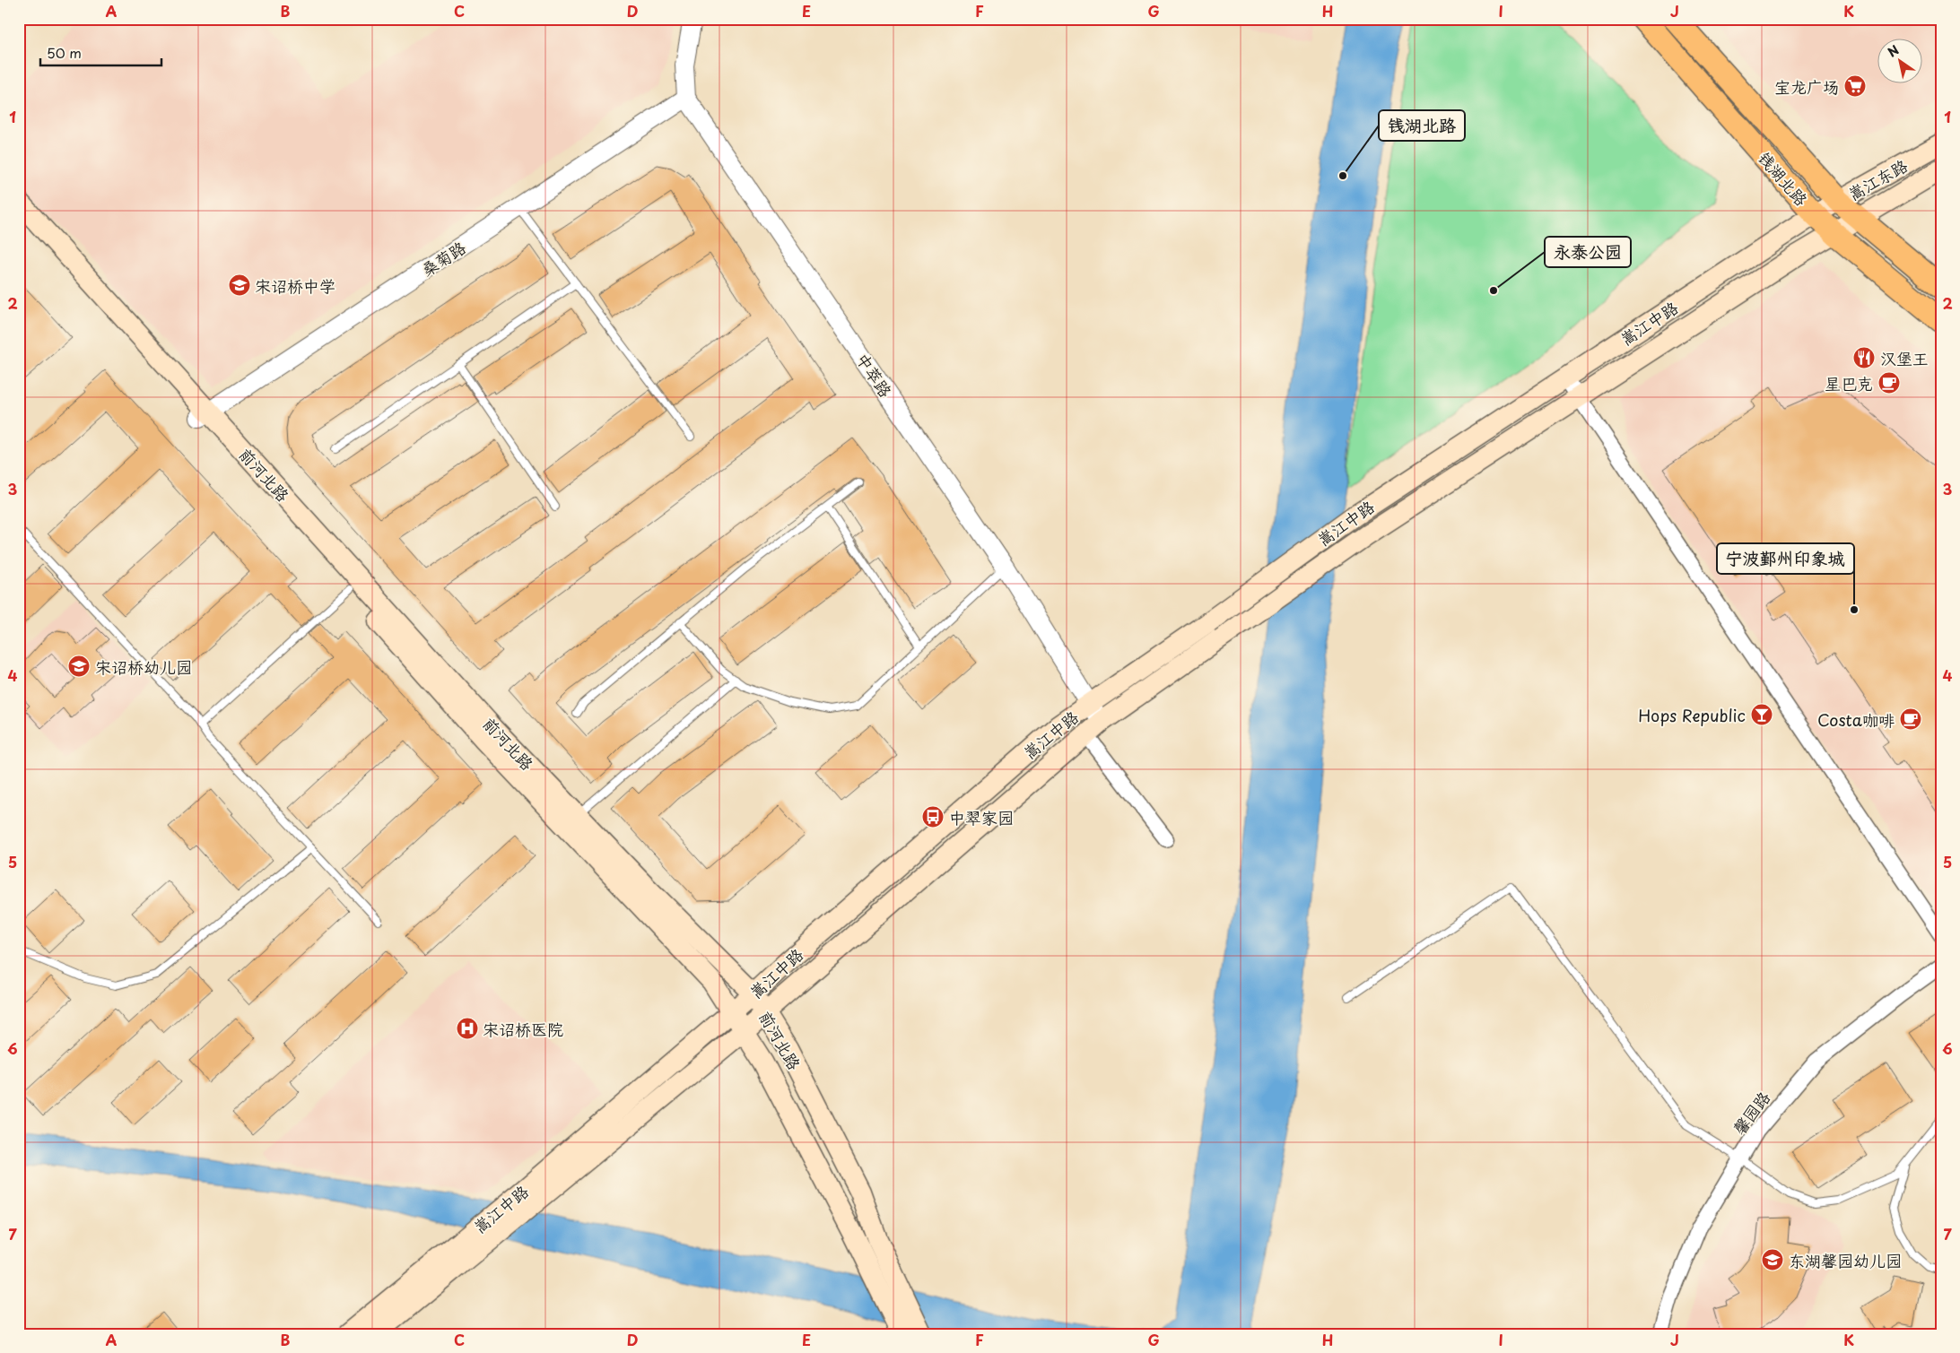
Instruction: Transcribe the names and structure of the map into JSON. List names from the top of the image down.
{
  "streets": {
    "main road": [
      "钱湖北路",
      "嵩江东路",
      "嵩江中路",
      "前河北路"
    ],
    "street": ["桑菊路", "中萃路", "馨园路"]
  },
  "crossings": [
    ["钱湖北路", "嵩江东路"],
    ["钱湖北路", "嵩江中路"],
    ["嵩江东路", "嵩江中路"],
    ["桑菊路", "中萃路"],
    ["桑菊路", "前河北路"],
    ["嵩江中路", "中萃路"],
    ["嵩江中路", "前河北路"]
  ],
  "places": {
    "supermarket": ["宝龙广场"],
    "other": ["钱湖北路", "永泰公园", "宁波鄞州印象城"],
    "school or university": ["宋诏桥中学", "宋诏桥幼儿园", "东湖馨园幼儿园"],
    "restaurant": ["汉堡王"],
    "cafe": ["星巴克", "Costa咖啡"],
    "bar": ["Hops Republic"],
    "bus stop": ["中翠家园"],
    "hospital": ["宋诏桥医院"]
  },
  "scale_bar": "50 m",
  "north": "top left",
  "grid": {
    "columns": [
      "A",
      "B",
      "C",
      "D",
      "E",
      "F",
      "G",
      "H",
      "I",
      "J",
      "K"
    ],
    "rows": [
      "1",
      "2",
      "3",
      "4",
      "5",
      "6",
      "7"
    ]
  }
}
